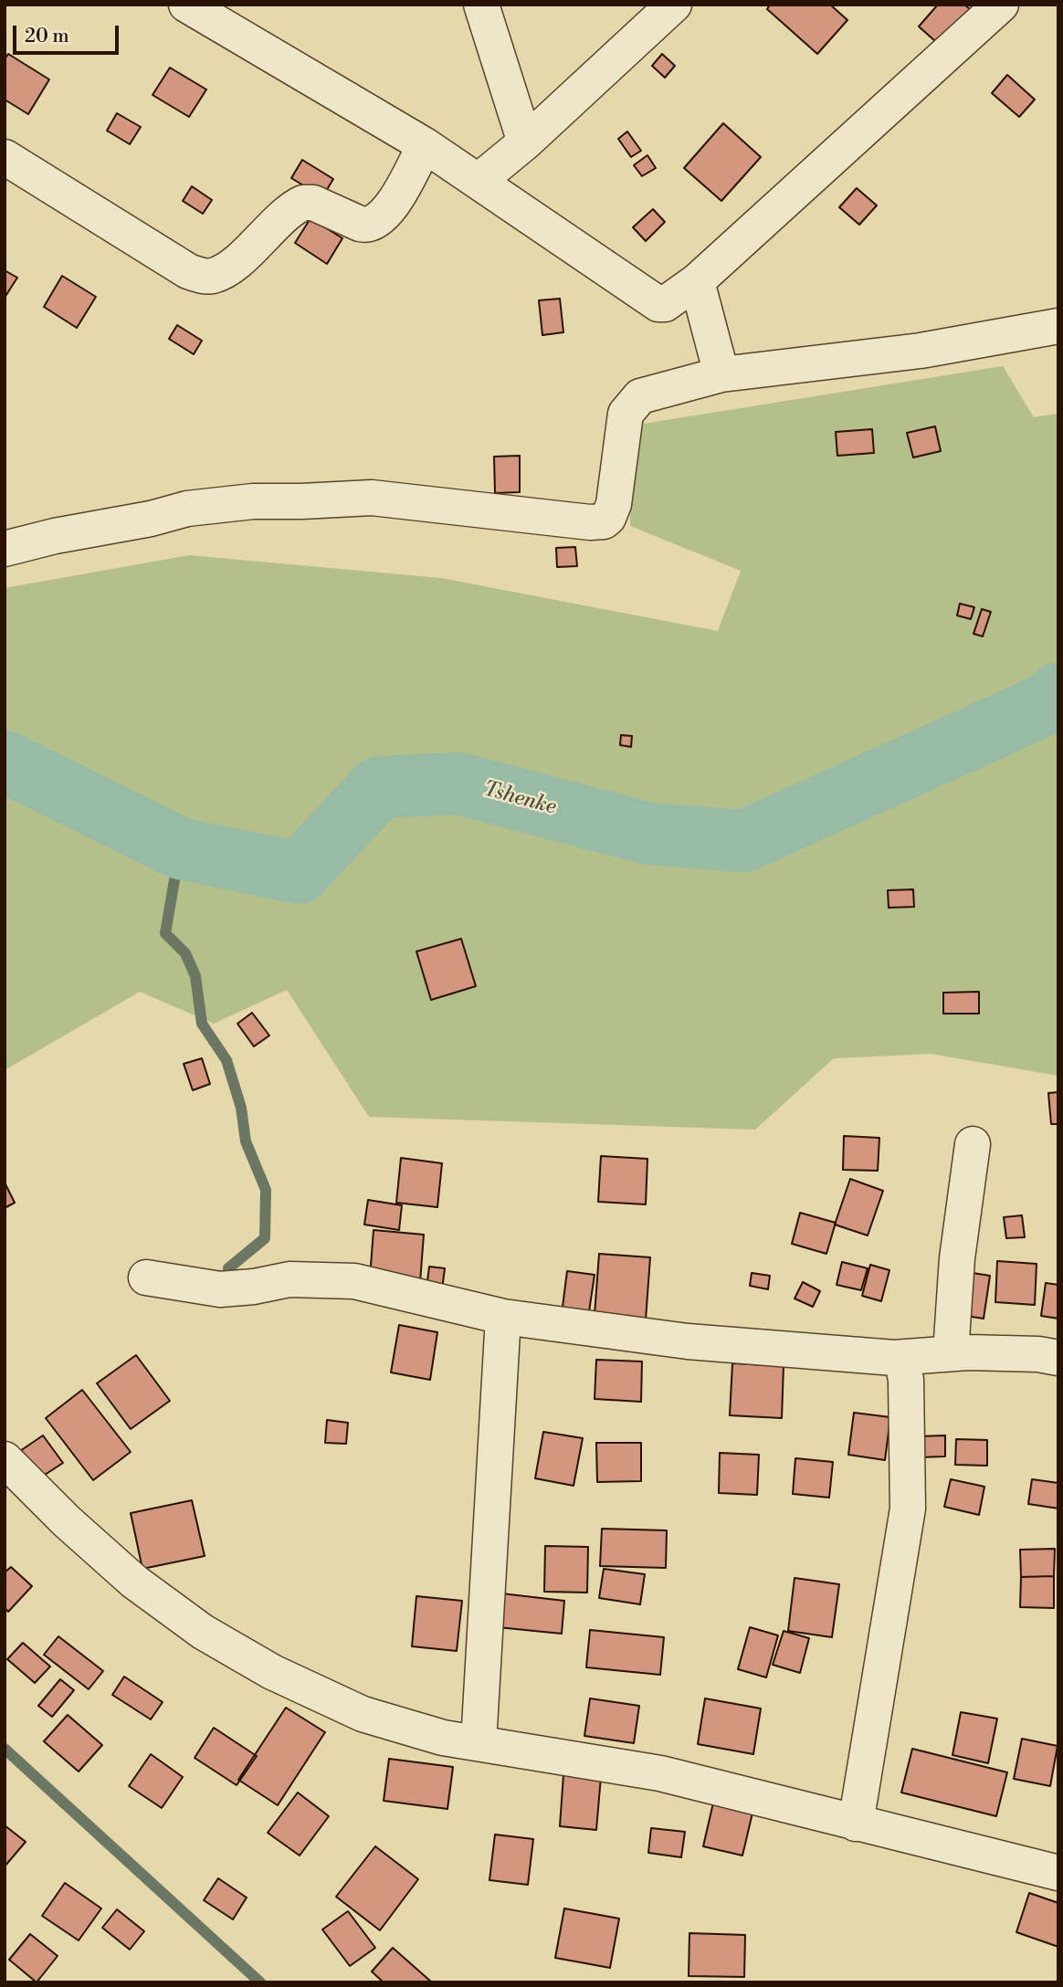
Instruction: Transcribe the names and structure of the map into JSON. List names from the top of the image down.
{
  "water": ["Tshenke"],
  "scale_bar": "20 m"
}
